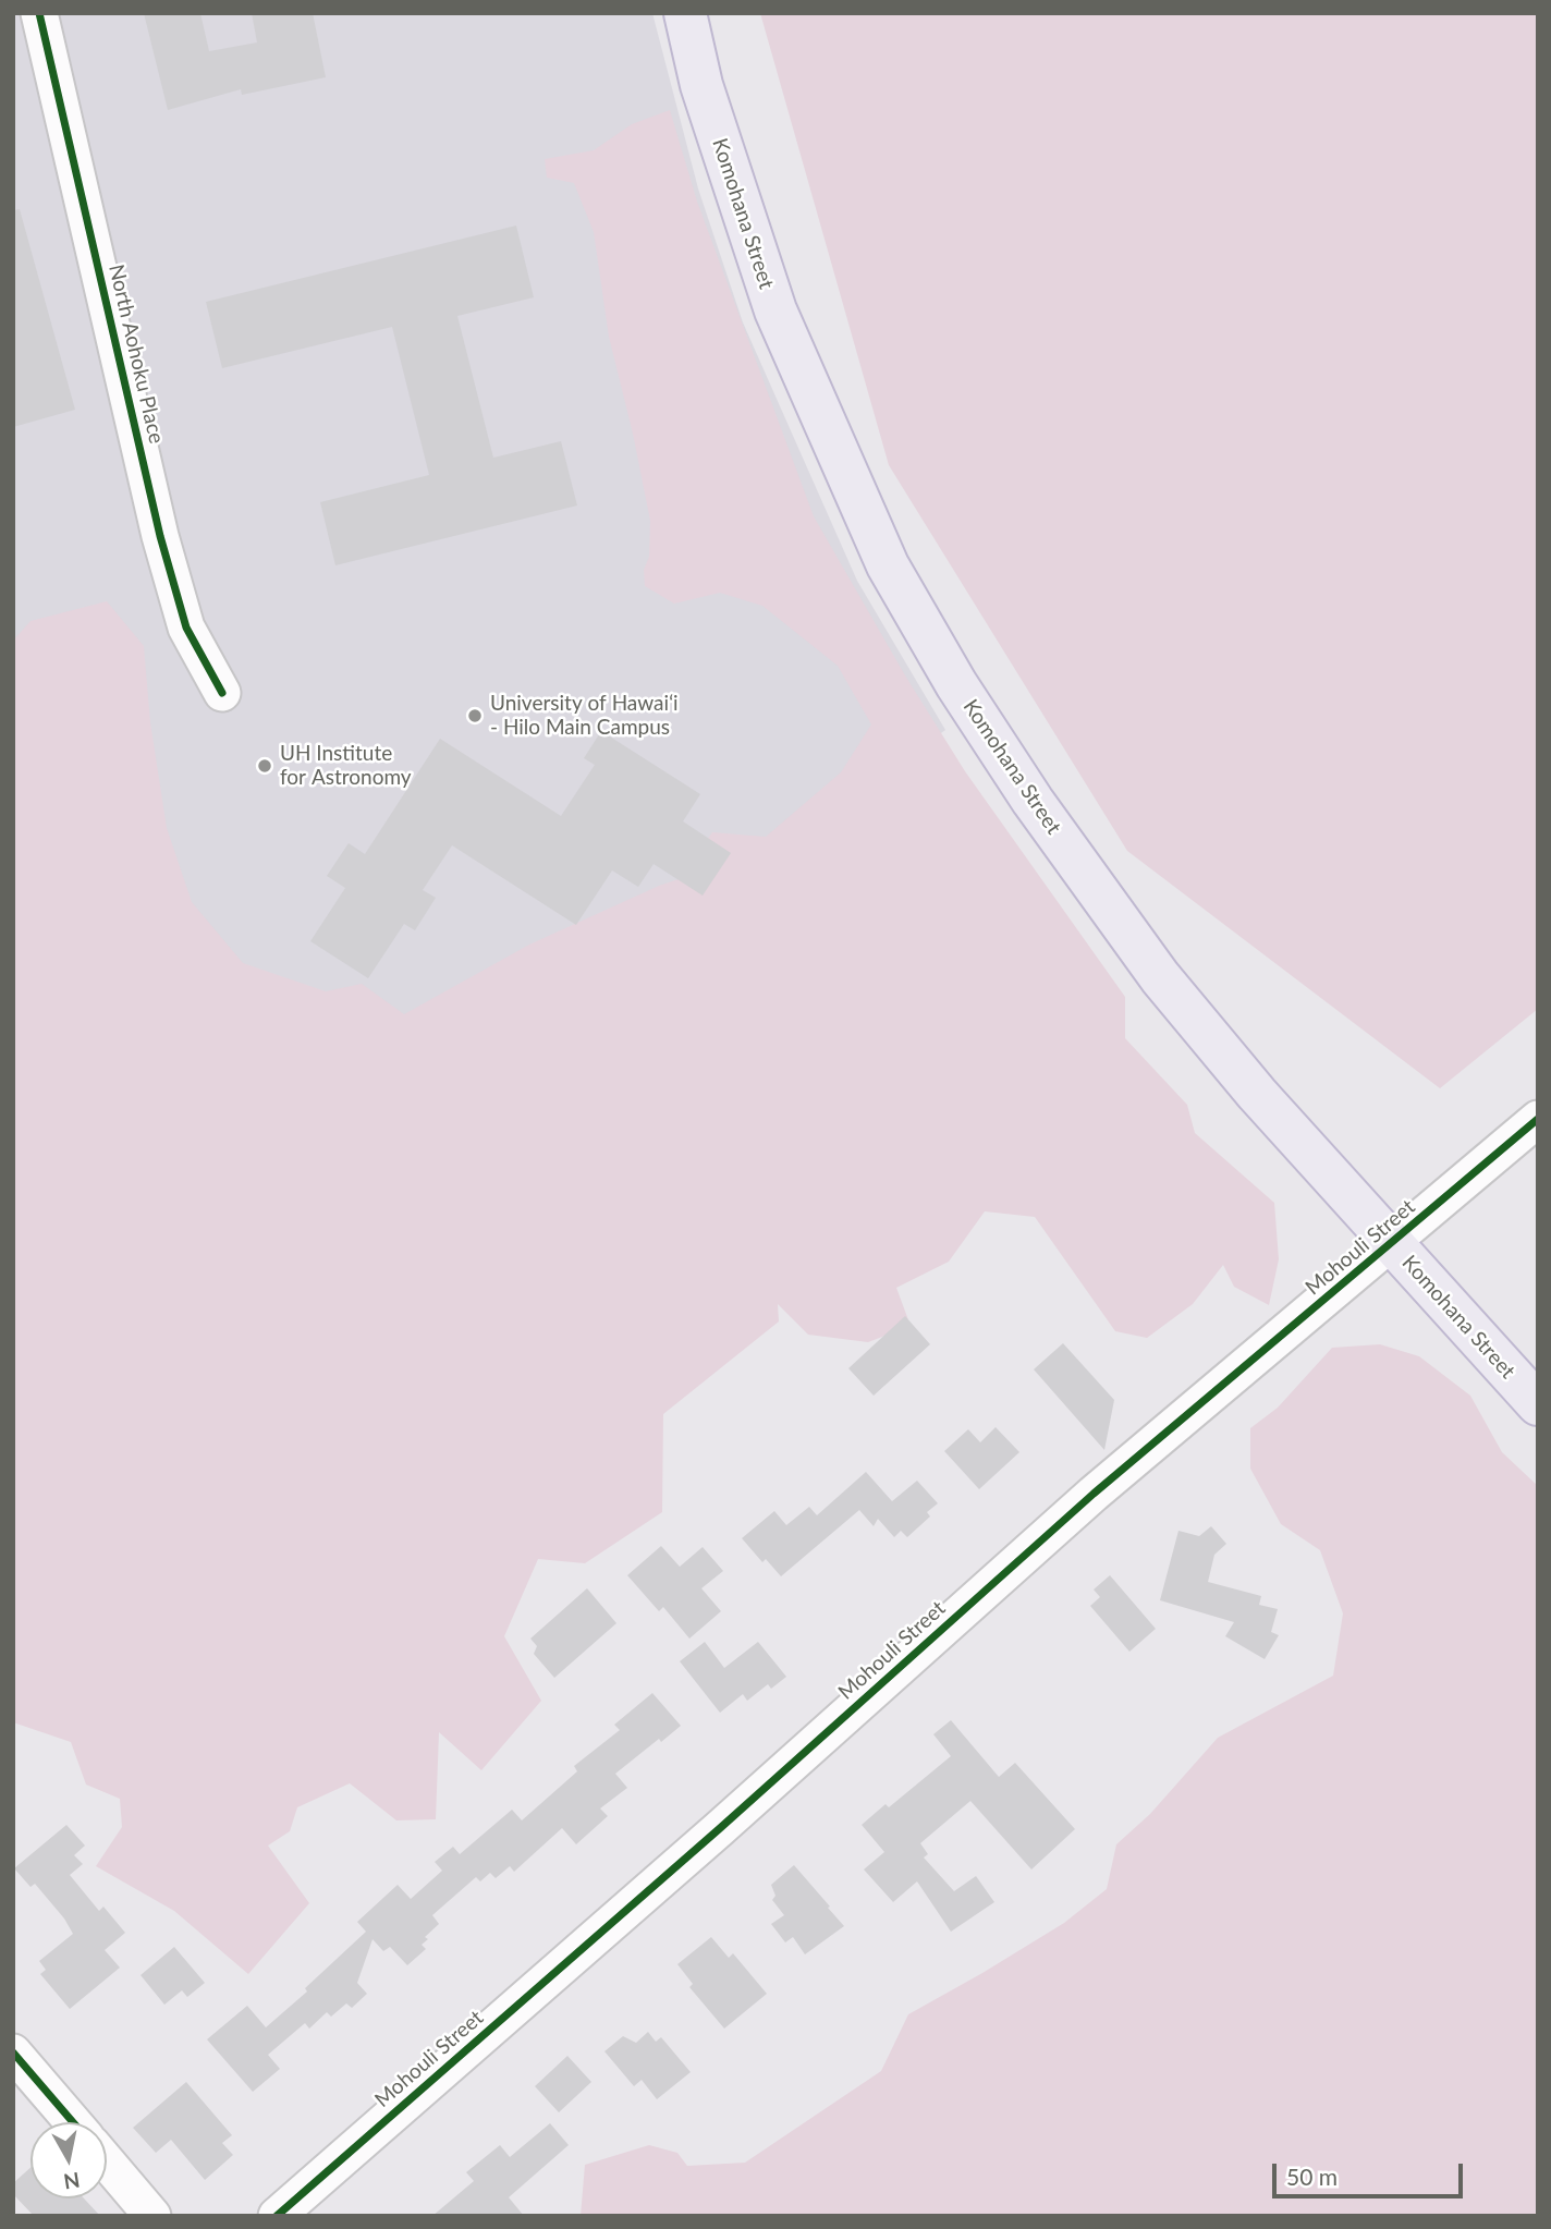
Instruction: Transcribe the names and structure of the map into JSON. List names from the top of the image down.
{
  "streets": {
    "main road": ["Komohana Street"],
    "street": ["North Aohoku Place", "Mohouli Street"]
  },
  "crossings": [
    ["Komohana Street", "Mohouli Street"]
  ],
  "places": ["University of Hawaiʻi - Hilo Main Campus", "UH Institute for Astronomy"],
  "scale_bar": "50 m",
  "north": "bottom"
}
